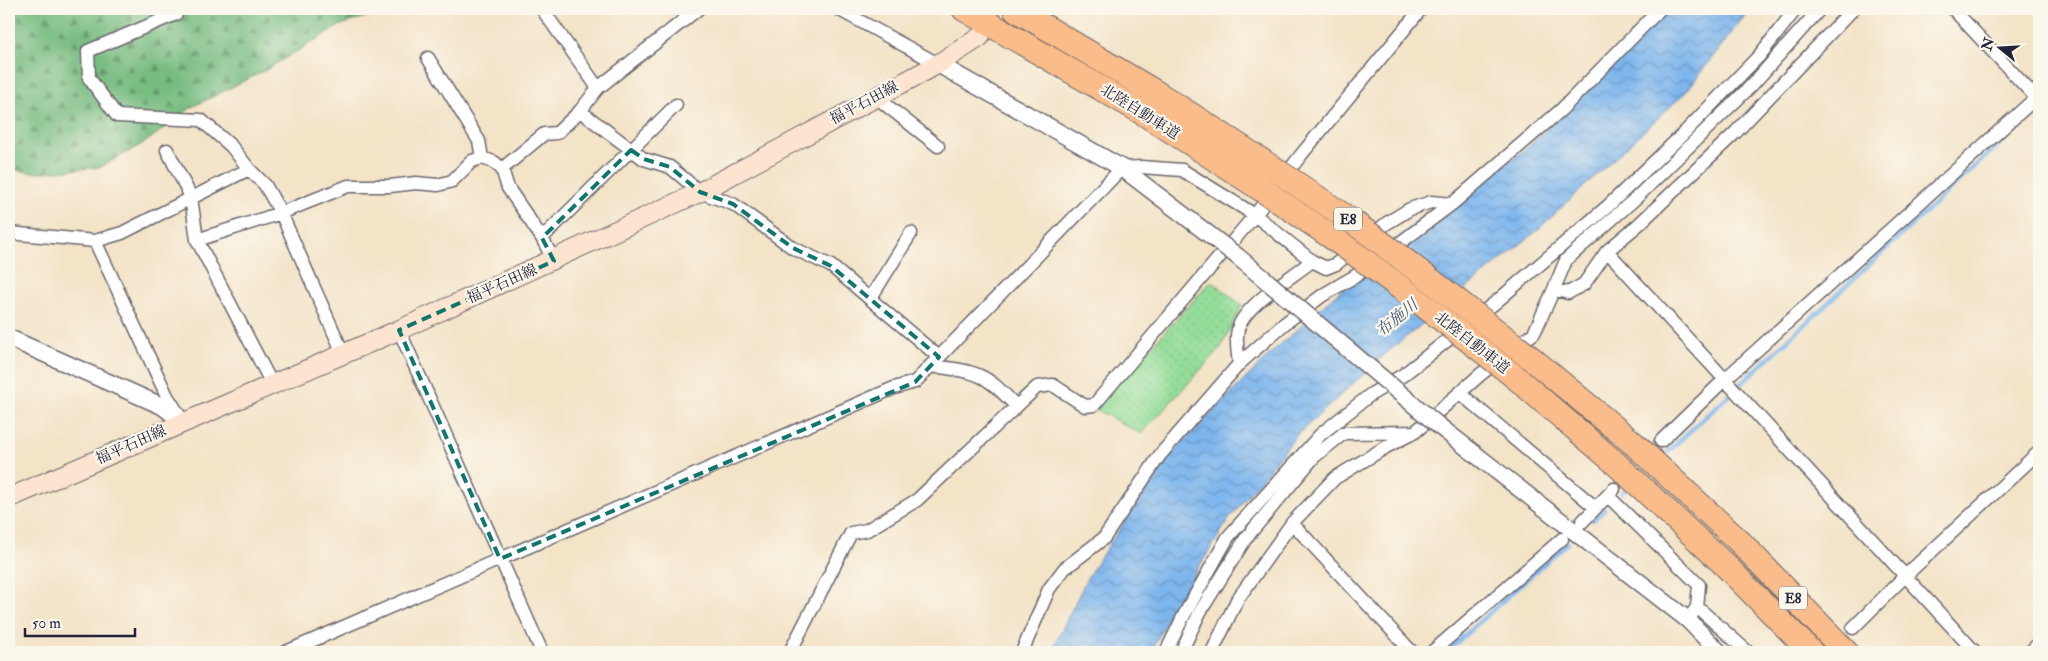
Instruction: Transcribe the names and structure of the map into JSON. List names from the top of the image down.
{
  "streets": {
    "highway": ["北陸自動車道", "E8"],
    "main road": ["福平石田線"]
  },
  "water": ["布施川"],
  "scale_bar": "50 m",
  "north": "left"
}
